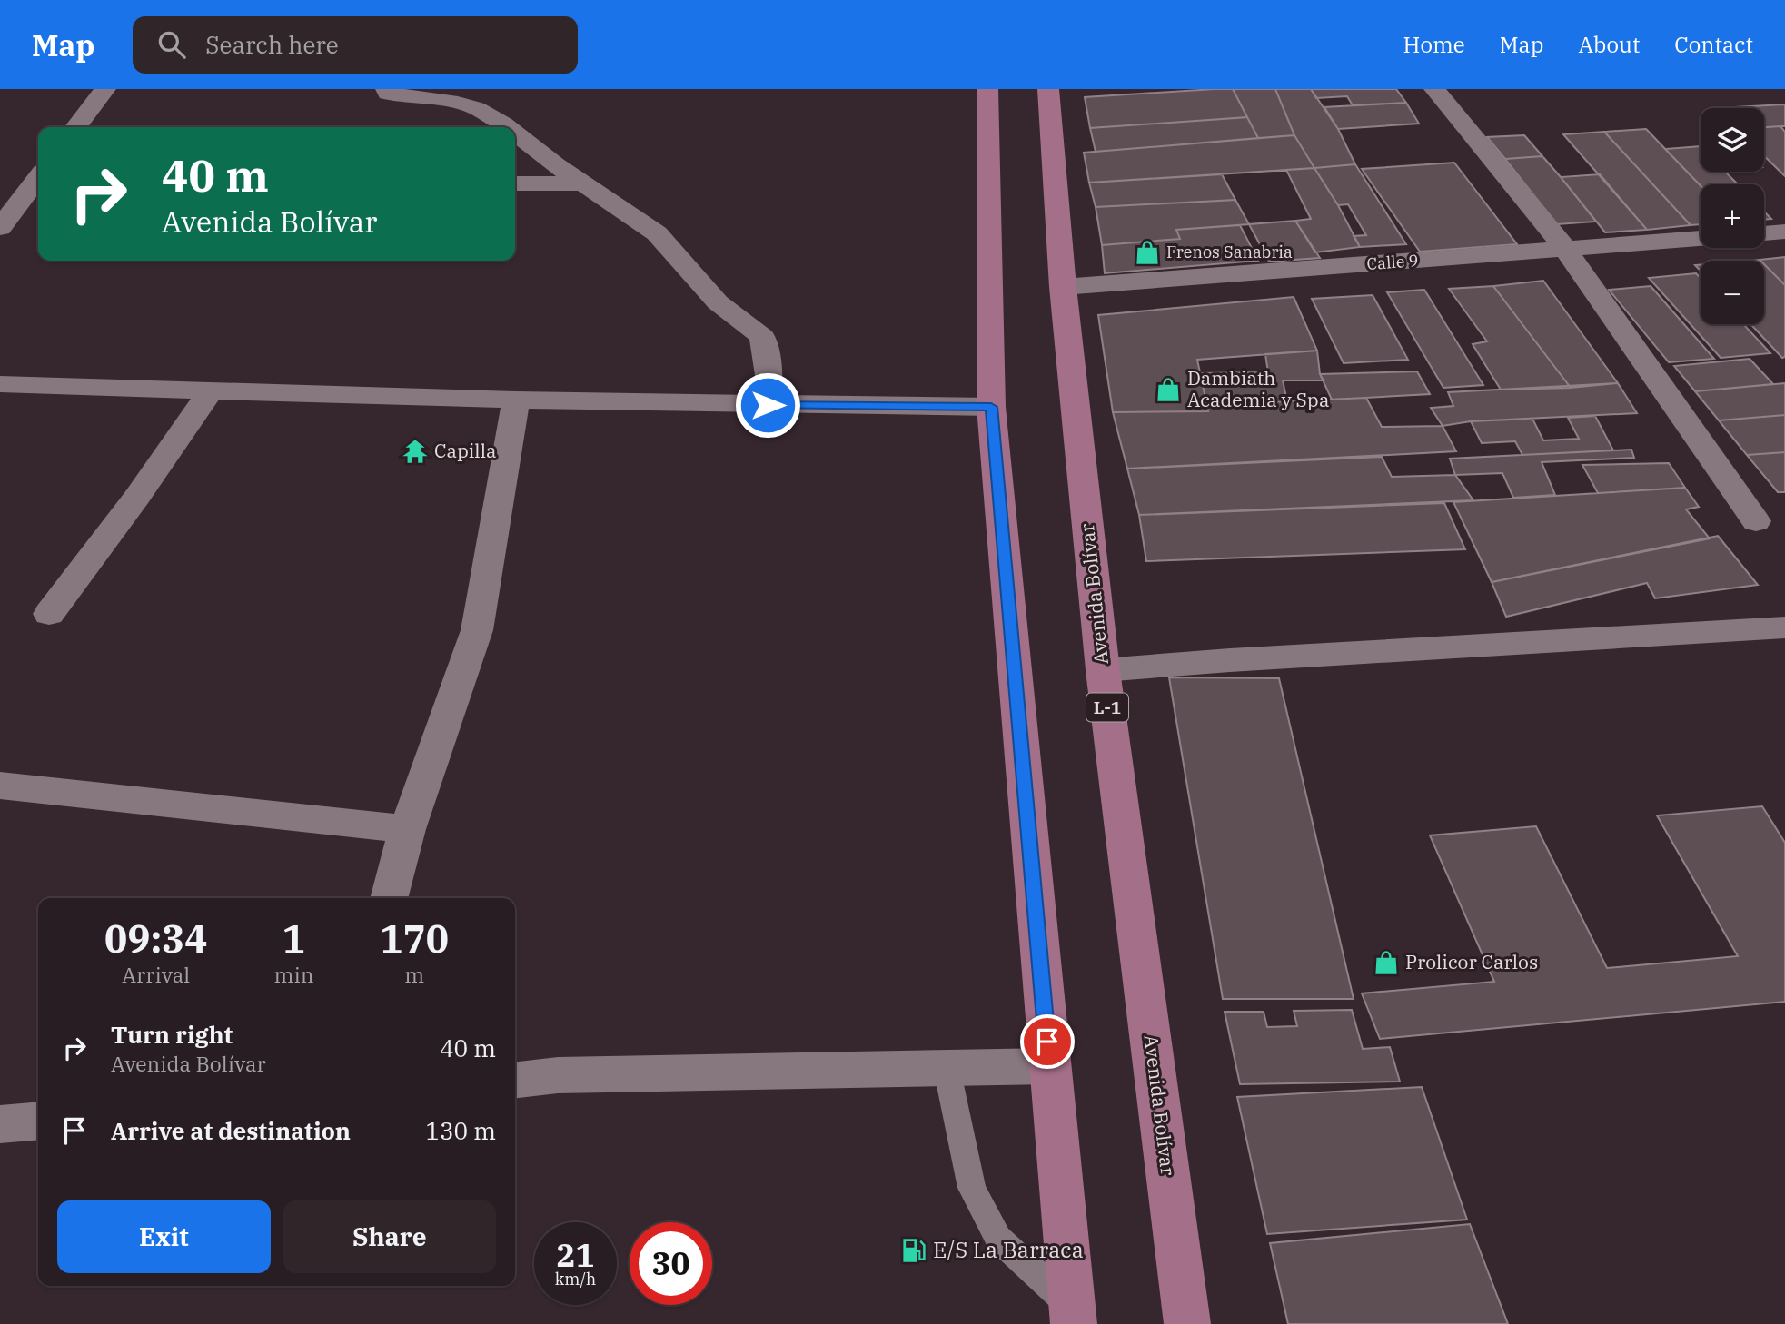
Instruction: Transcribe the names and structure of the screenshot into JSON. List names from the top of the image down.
{
  "streets": {
    "main road": ["Avenida Bolívar", "L-1"],
    "street": ["Calle 9"]
  },
  "crossings": [
    ["Calle 9", "Avenida Bolívar"]
  ],
  "places": {
    "shop": ["Frenos Sanabria", "Dambiath Academia y Spa", "Prolicor Carlos"],
    "temple": ["Capilla"],
    "fuel station": ["E/S La Barraca"]
  },
  "page": {
    "header": "Map",
    "search": "Search here",
    "nav": [
      "Home",
      "Map",
      "About",
      "Contact"
    ],
    "map_buttons": ["+", "−"],
    "turn": ["40 m", "Avenida Bolívar"],
    "eta": [
      "09:34",
      "Arrival",
      "1",
      "min",
      "170",
      "m"
    ],
    "list": [
      {
        "name": "Turn right",
        "note": "Avenida Bolívar",
        "value": "40 m"
      },
      {
        "name": "Arrive at destination",
        "value": "130 m"
      }
    ],
    "buttons": ["Exit", "Share"],
    "speed": "21 km/h",
    "limit": "30"
  }
}
